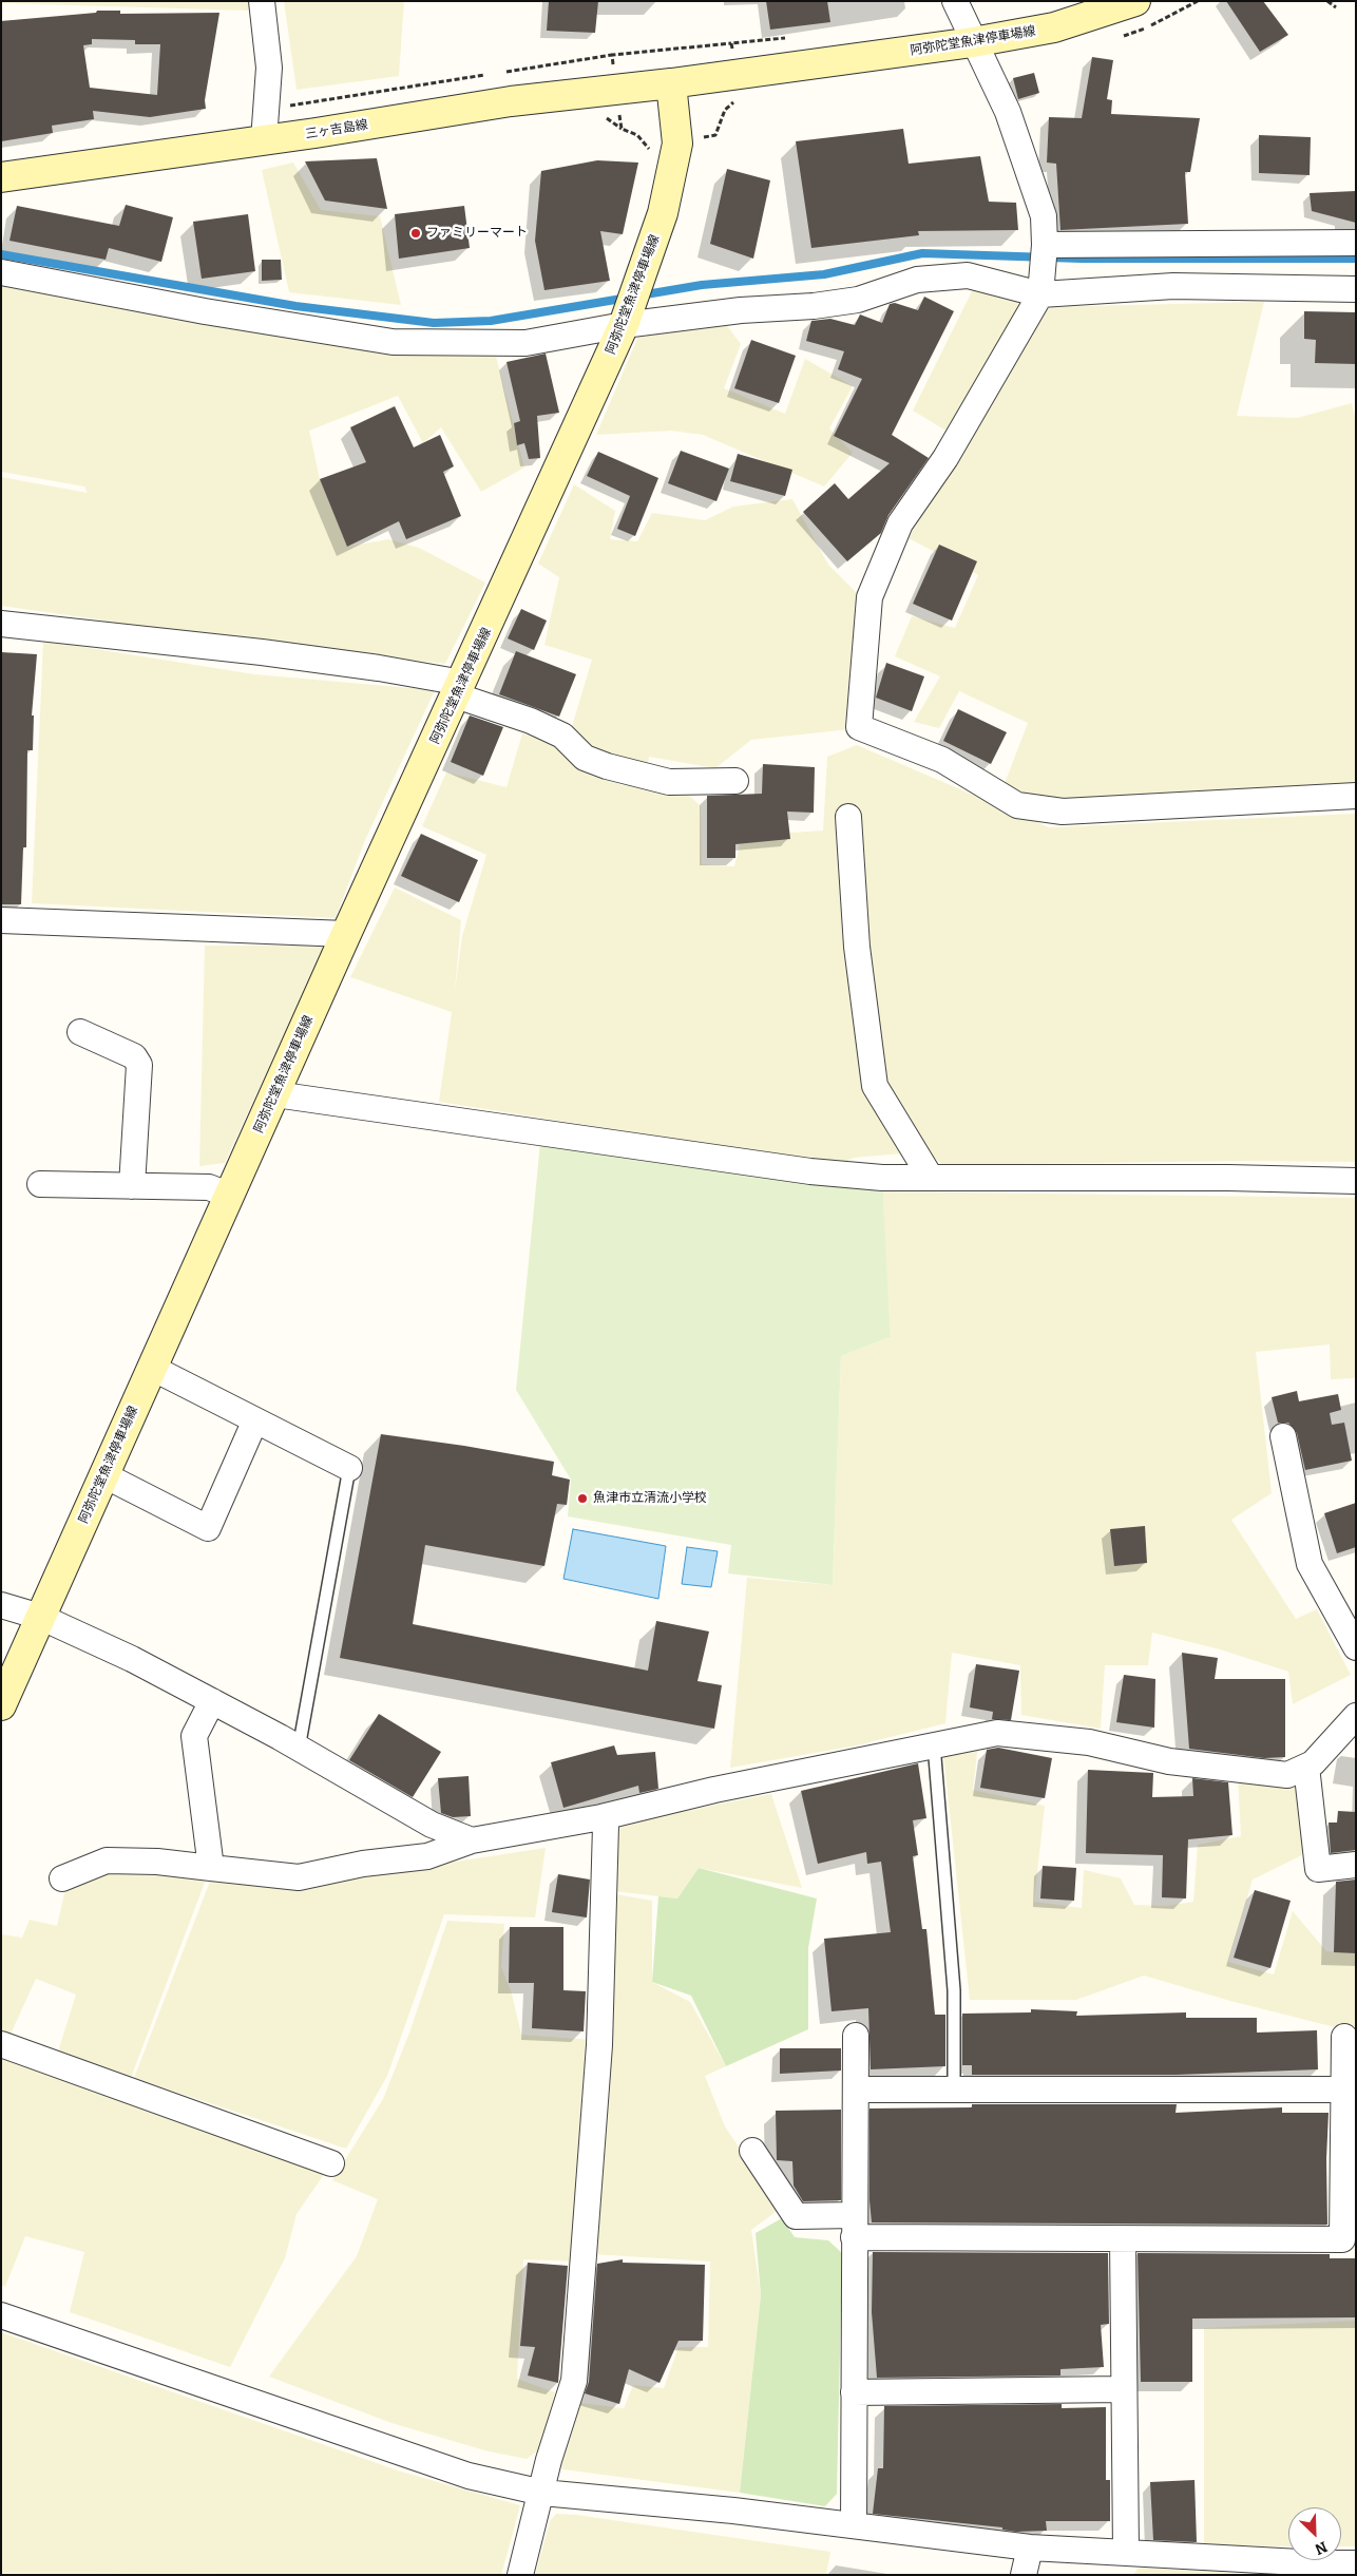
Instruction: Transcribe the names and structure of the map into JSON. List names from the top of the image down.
{
  "streets": {
    "main road": ["阿弥陀堂魚津停車場線", "三ヶ吉島線"]
  },
  "crossings": [
    ["阿弥陀堂魚津停車場線", "三ヶ吉島線"]
  ],
  "places": ["ファミリーマート", "魚津市立清流小学校"],
  "north": "bottom right"
}
